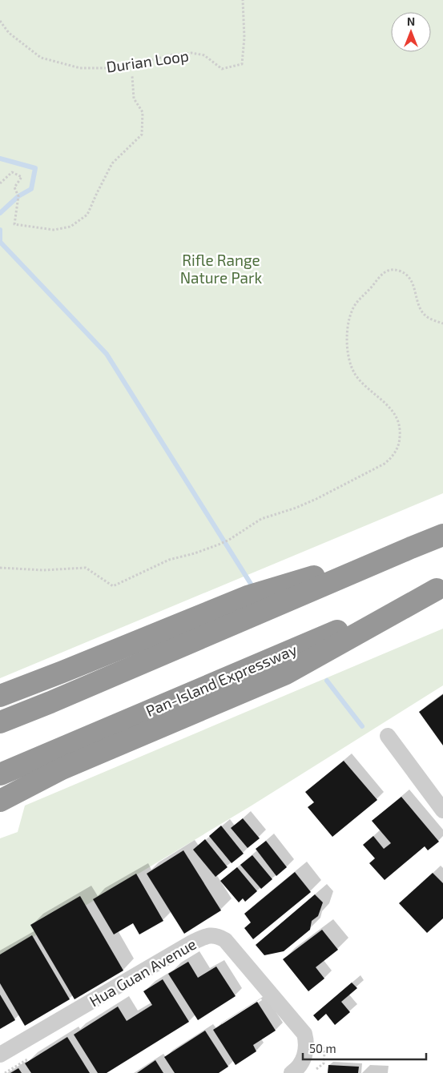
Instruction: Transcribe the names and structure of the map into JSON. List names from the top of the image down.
{
  "streets": {
    "highway": ["Pan-Island Expressway"],
    "street": ["Hua Guan Avenue"],
    "path": ["Durian Loop"]
  },
  "parks": ["Rifle Range Nature Park"],
  "scale_bar": "50 m",
  "north": "top"
}
